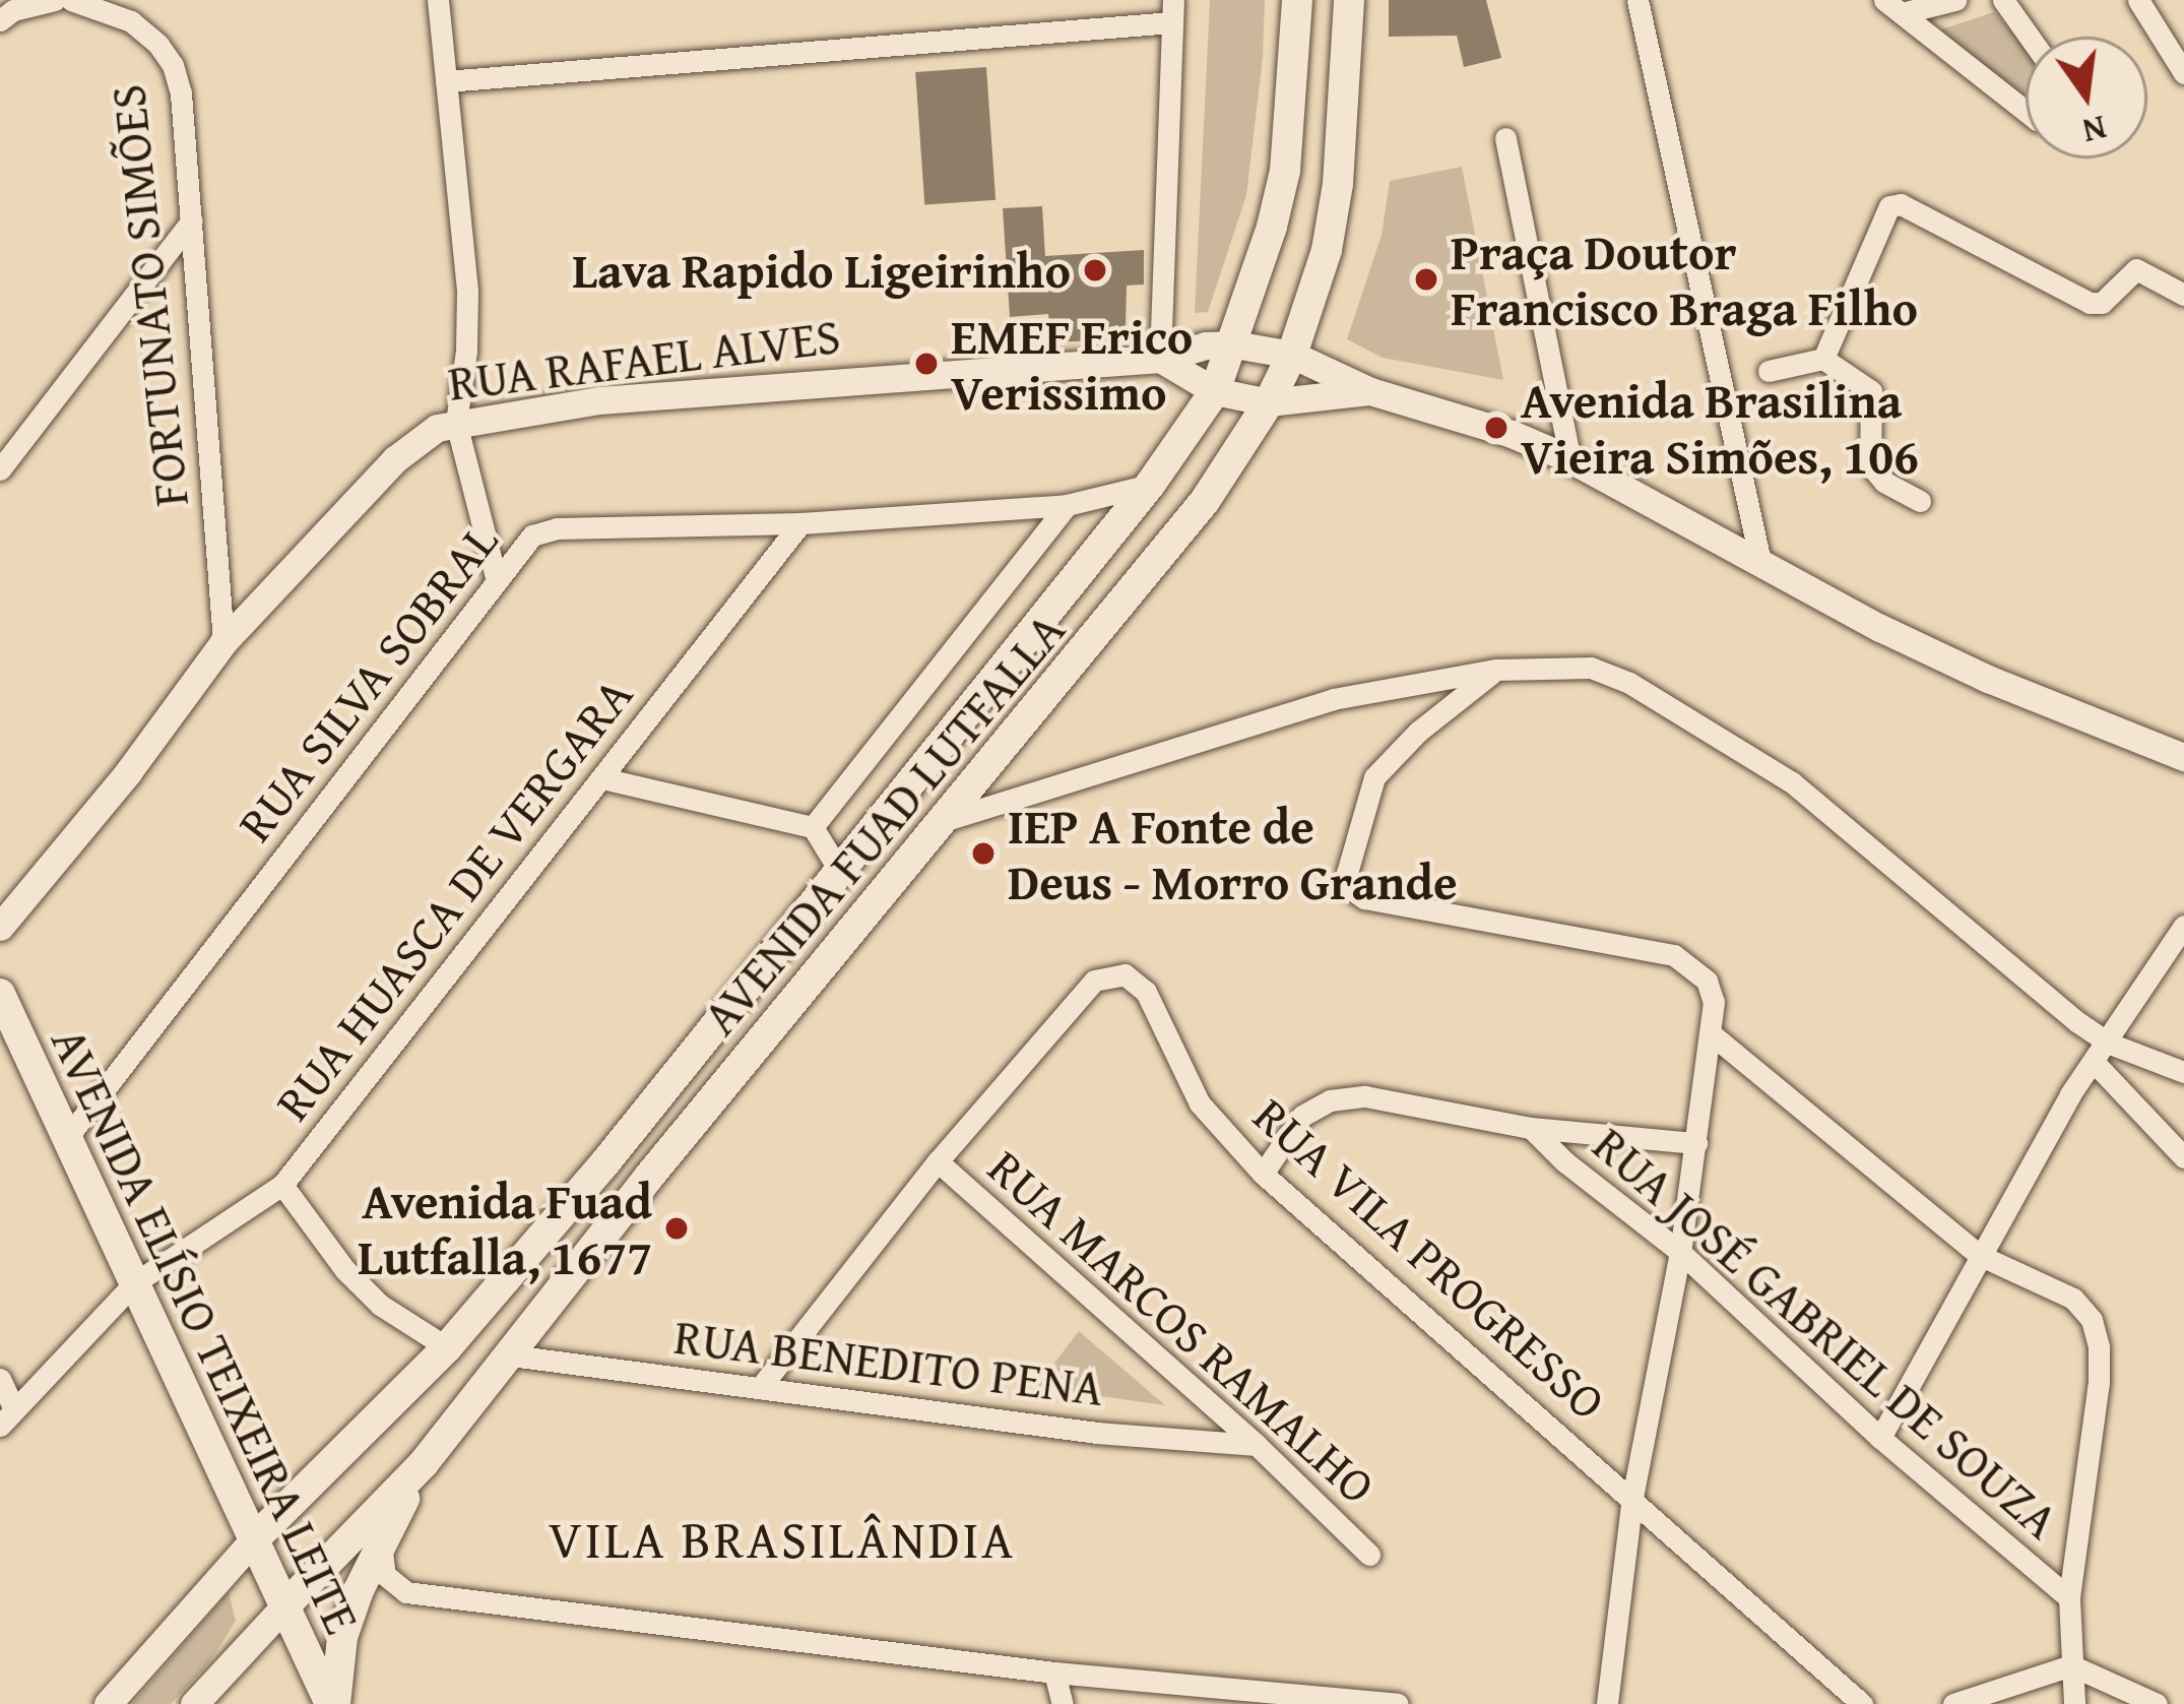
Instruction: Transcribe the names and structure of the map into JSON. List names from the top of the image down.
{
  "streets": {
    "main road": ["AVENIDA FUAD LUTFALLA", "AVENIDA ELÍSIO TEIXEIRA LEITE"],
    "street": [
      "FORTUNATO SIMÕES",
      "RUA RAFAEL ALVES",
      "RUA SILVA SOBRAL",
      "RUA HUASCA DE VERGARA",
      "RUA VILA PROGRESSO",
      "RUA MARCOS RAMALHO",
      "RUA JOSÉ GABRIEL DE SOUZA",
      "RUA BENEDITO PENA"
    ]
  },
  "crossings": [
    ["FORTUNATO SIMÕES", "RUA RAFAEL ALVES"],
    ["RUA RAFAEL ALVES", "AVENIDA FUAD LUTFALLA"],
    ["RUA SILVA SOBRAL", "AVENIDA FUAD LUTFALLA"],
    ["RUA SILVA SOBRAL", "RUA HUASCA DE VERGARA"],
    ["RUA SILVA SOBRAL", "AVENIDA ELÍSIO TEIXEIRA LEITE"],
    ["AVENIDA FUAD LUTFALLA", "AVENIDA ELÍSIO TEIXEIRA LEITE"],
    ["AVENIDA FUAD LUTFALLA", "RUA BENEDITO PENA"],
    ["RUA HUASCA DE VERGARA", "AVENIDA ELÍSIO TEIXEIRA LEITE"],
    ["RUA VILA PROGRESSO", "RUA MARCOS RAMALHO"],
    ["RUA VILA PROGRESSO", "RUA BENEDITO PENA"],
    ["RUA MARCOS RAMALHO", "RUA BENEDITO PENA"]
  ],
  "districts": ["VILA BRASILÂNDIA"],
  "places": [
    "Lava Rapido Ligeirinho",
    "Praça Doutor Francisco Braga Filho",
    "EMEF Erico Verissimo",
    "Avenida Brasilina Vieira Simões, 106",
    "IEP A Fonte de Deus - Morro Grande",
    "Avenida Fuad Lutfalla, 1677"
  ],
  "north": "bottom"
}
